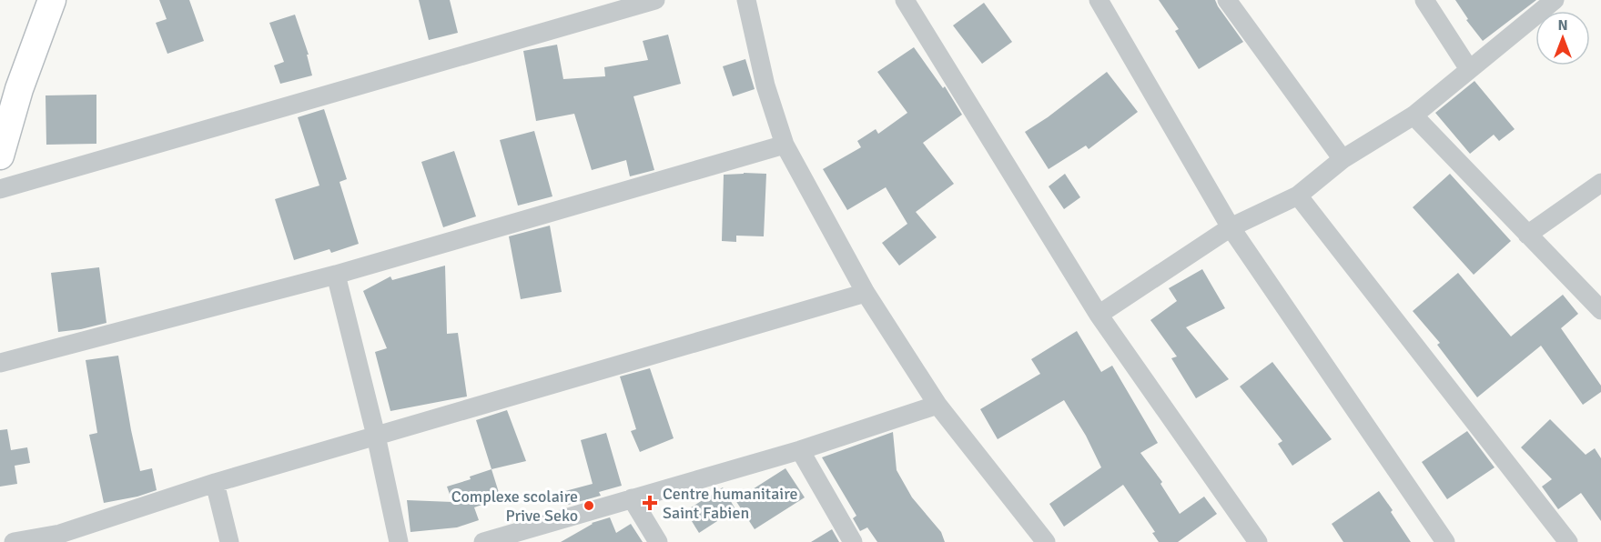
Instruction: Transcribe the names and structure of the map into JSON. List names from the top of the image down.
{
  "places": {
    "health": ["Centre humanitaire Saint Fabien"],
    "other": ["Complexe scolaire Prive Seko"]
  },
  "north": "top"
}
